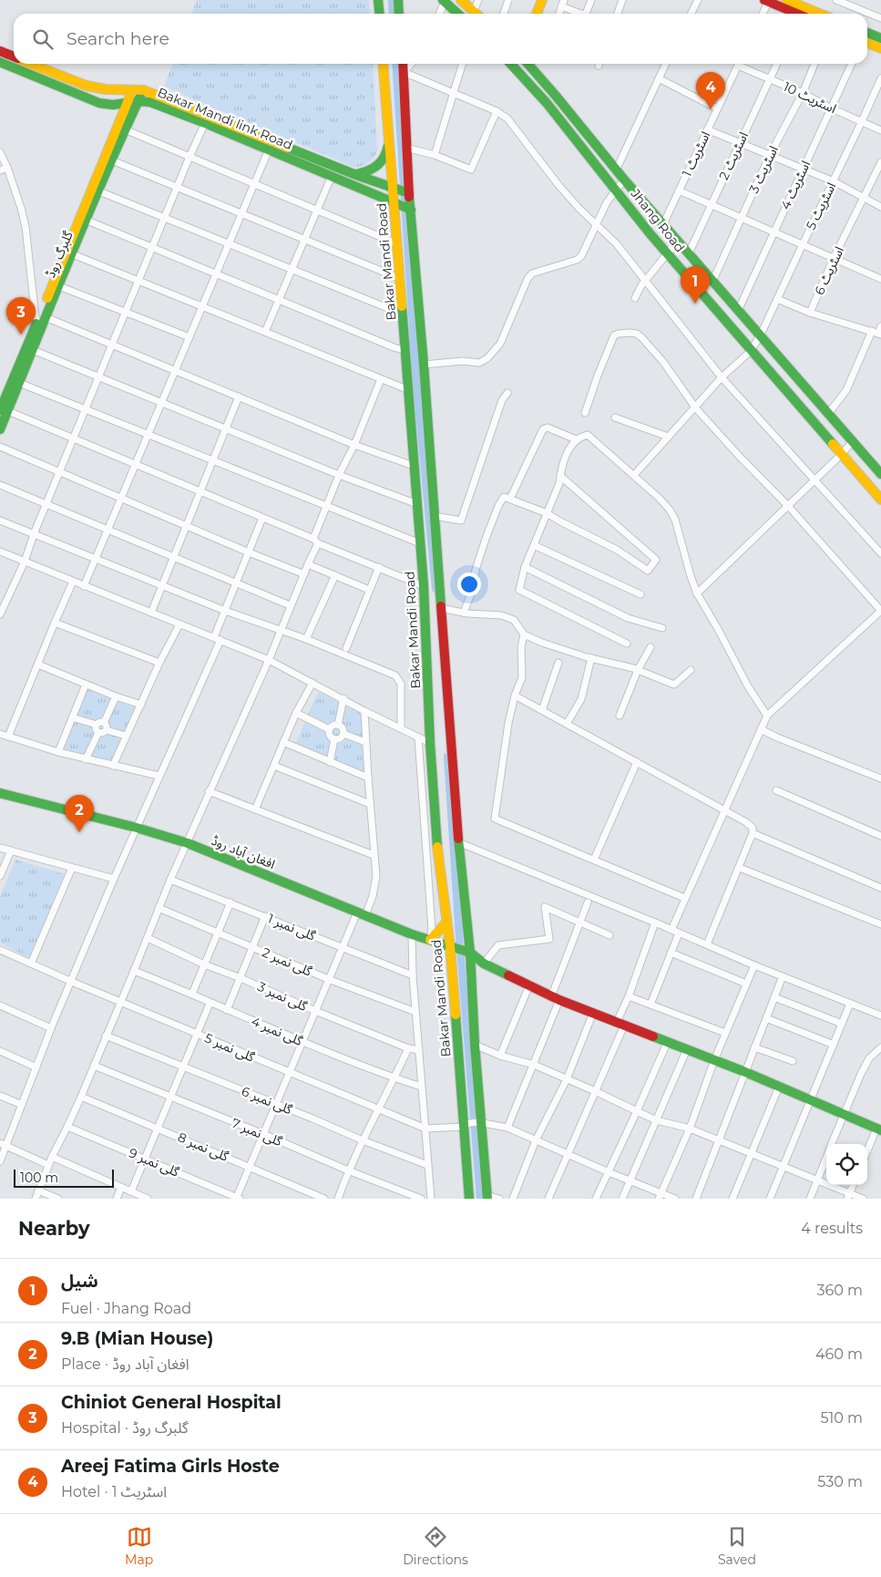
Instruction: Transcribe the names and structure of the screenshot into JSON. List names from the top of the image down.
{
  "streets": {
    "main road": [
      "Bakar Mandi link Road",
      "Jhang Road",
      "گلبرگ روڈ",
      "Bakar Mandi Road",
      "افغان آباد روڈ"
    ],
    "street": [
      "اسٹریٹ 10",
      "اسٹریٹ 1",
      "اسٹریٹ 2",
      "اسٹریٹ 3",
      "اسٹریٹ 4",
      "اسٹریٹ 5",
      "اسٹریٹ 6",
      "گلی نمبر 1",
      "گلی نمبر 2",
      "گلی نمبر 3",
      "گلی نمبر 4",
      "گلی نمبر 5",
      "گلی نمبر 6",
      "گلی نمبر 7",
      "گلی نمبر 8",
      "گلی نمبر 9"
    ]
  },
  "crossings": [
    ["اسٹریٹ 10", "اسٹریٹ 1"],
    ["اسٹریٹ 10", "اسٹریٹ 2"],
    ["اسٹریٹ 10", "اسٹریٹ 3"],
    ["اسٹریٹ 10", "اسٹریٹ 4"],
    ["اسٹریٹ 10", "اسٹریٹ 5"],
    ["Bakar Mandi link Road", "گلبرگ روڈ"],
    ["Bakar Mandi link Road", "Bakar Mandi Road"],
    ["اسٹریٹ 1", "Jhang Road"],
    ["اسٹریٹ 2", "Jhang Road"],
    ["اسٹریٹ 3", "Jhang Road"],
    ["اسٹریٹ 4", "Jhang Road"],
    ["اسٹریٹ 5", "Jhang Road"],
    ["Bakar Mandi Road", "افغان آباد روڈ"],
    ["Bakar Mandi Road", "گلی نمبر 5"]
  ],
  "scale_bar": "100 m",
  "page": {
    "search": "Search here",
    "pins": [
      "4",
      "1",
      "3",
      "2"
    ],
    "scale": "100 m",
    "heading": ["Nearby", "4 results"],
    "list": [
      {
        "mark": "1",
        "name": "شیل",
        "note": "Fuel · Jhang Road",
        "value": "360 m"
      },
      {
        "mark": "2",
        "name": "9.B (Mian House)",
        "note": "Place · افغان آباد روڈ",
        "value": "460 m"
      },
      {
        "mark": "3",
        "name": "Chiniot General Hospital",
        "note": "Hospital · گلبرگ روڈ",
        "value": "510 m"
      },
      {
        "mark": "4",
        "name": "Areej Fatima Girls Hoste",
        "note": "Hotel · اسٹریٹ 1",
        "value": "530 m"
      }
    ],
    "nav": ["Map", "Directions", "Saved"]
  }
}
